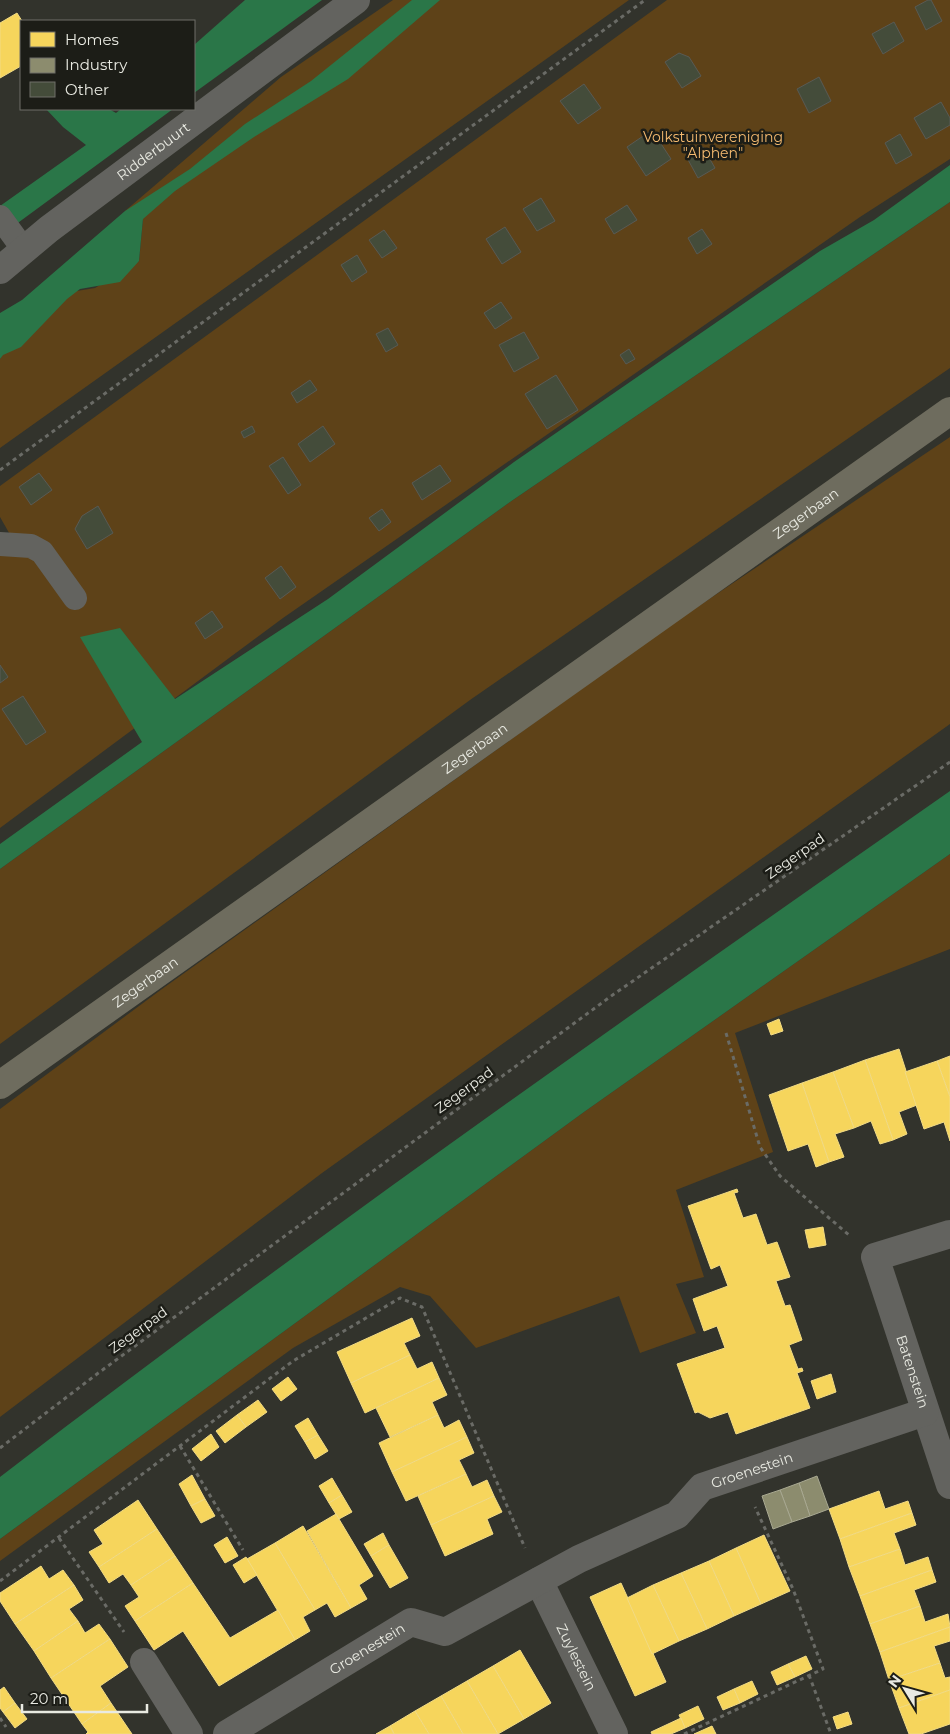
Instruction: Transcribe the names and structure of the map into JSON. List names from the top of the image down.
{
  "streets": {
    "main road": ["Zegerbaan"],
    "street": [
      "Ridderbuurt",
      "Batenstein",
      "Groenestein",
      "Zuylestein"
    ],
    "path": ["Zegerpad"]
  },
  "crossings": [
    ["Batenstein", "Groenestein"],
    ["Groenestein", "Zuylestein"]
  ],
  "parks": ["Volkstuinvereniging \"Alphen\""],
  "legend": ["Homes", "Industry", "Other"],
  "scale_bar": "20 m",
  "north": "top left"
}
